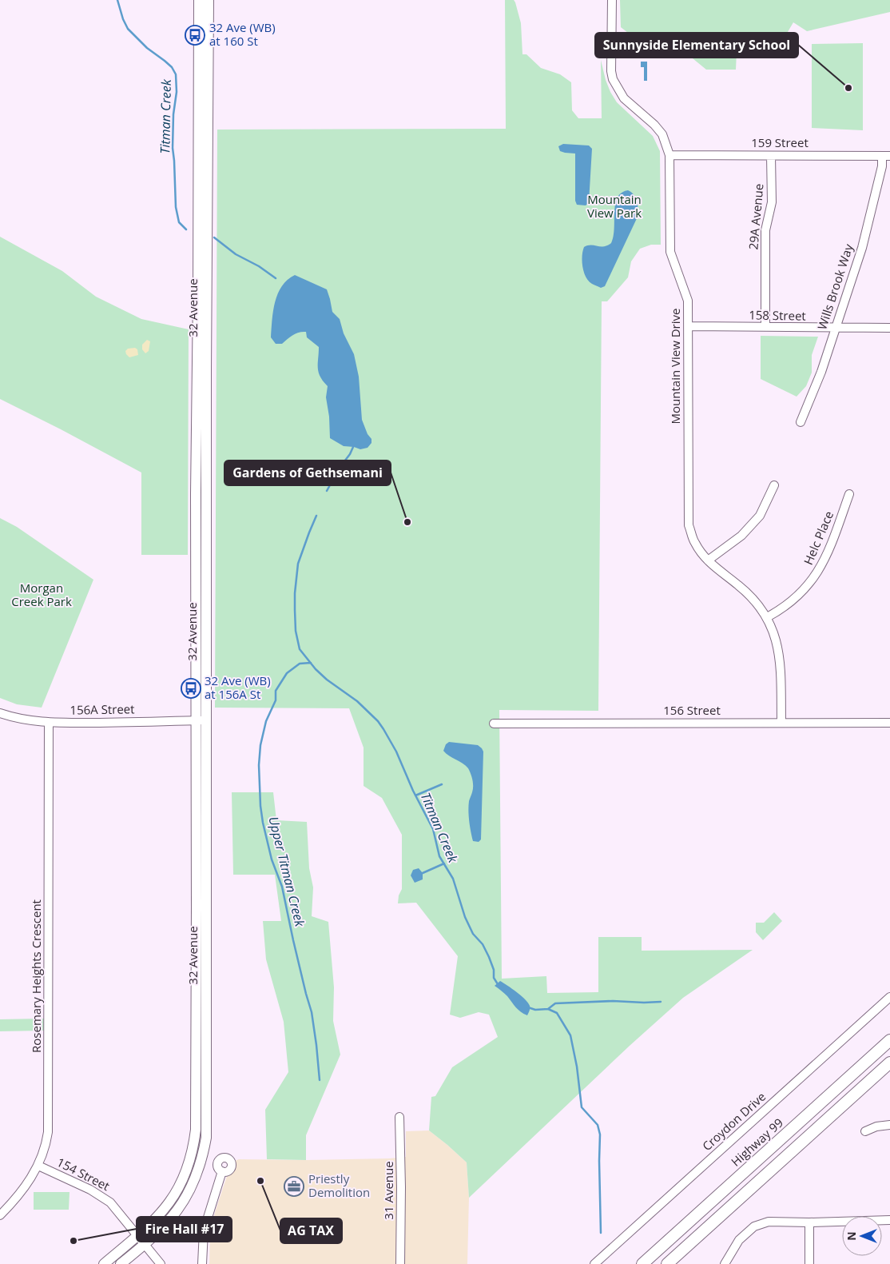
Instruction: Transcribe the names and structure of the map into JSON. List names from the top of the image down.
{
  "streets": {
    "highway": ["Highway 99"],
    "main road": ["32 Avenue"],
    "street": [
      "159 Street",
      "29A Avenue",
      "Wills Brook Way",
      "158 Street",
      "Mountain View Drive",
      "Helc Place",
      "156A Street",
      "156 Street",
      "Rosemary Heights Crescent",
      "Croydon Drive",
      "154 Street",
      "31 Avenue"
    ]
  },
  "crossings": [
    ["159 Street", "29A Avenue"],
    ["159 Street", "Wills Brook Way"],
    ["159 Street", "Mountain View Drive"],
    ["29A Avenue", "158 Street"],
    ["Wills Brook Way", "158 Street"],
    ["32 Avenue", "156A Street"],
    ["32 Avenue", "154 Street"],
    ["158 Street", "Mountain View Drive"],
    ["Mountain View Drive", "Helc Place"],
    ["Mountain View Drive", "156 Street"],
    ["156A Street", "Rosemary Heights Crescent"],
    ["Rosemary Heights Crescent", "154 Street"]
  ],
  "water": ["Titman Creek", "Upper Titman Creek"],
  "parks": ["Mountain View Park", "Morgan Creek Park"],
  "places": {
    "bus stop": ["32 Ave (WB) at 160 St", "32 Ave (WB) at 156A St"],
    "other": [
      "Sunnyside Elementary School",
      "Gardens of Gethsemani",
      "AG TAX",
      "Fire Hall #17"
    ],
    "office": ["Priestly Demolition"]
  },
  "north": "left"
}
